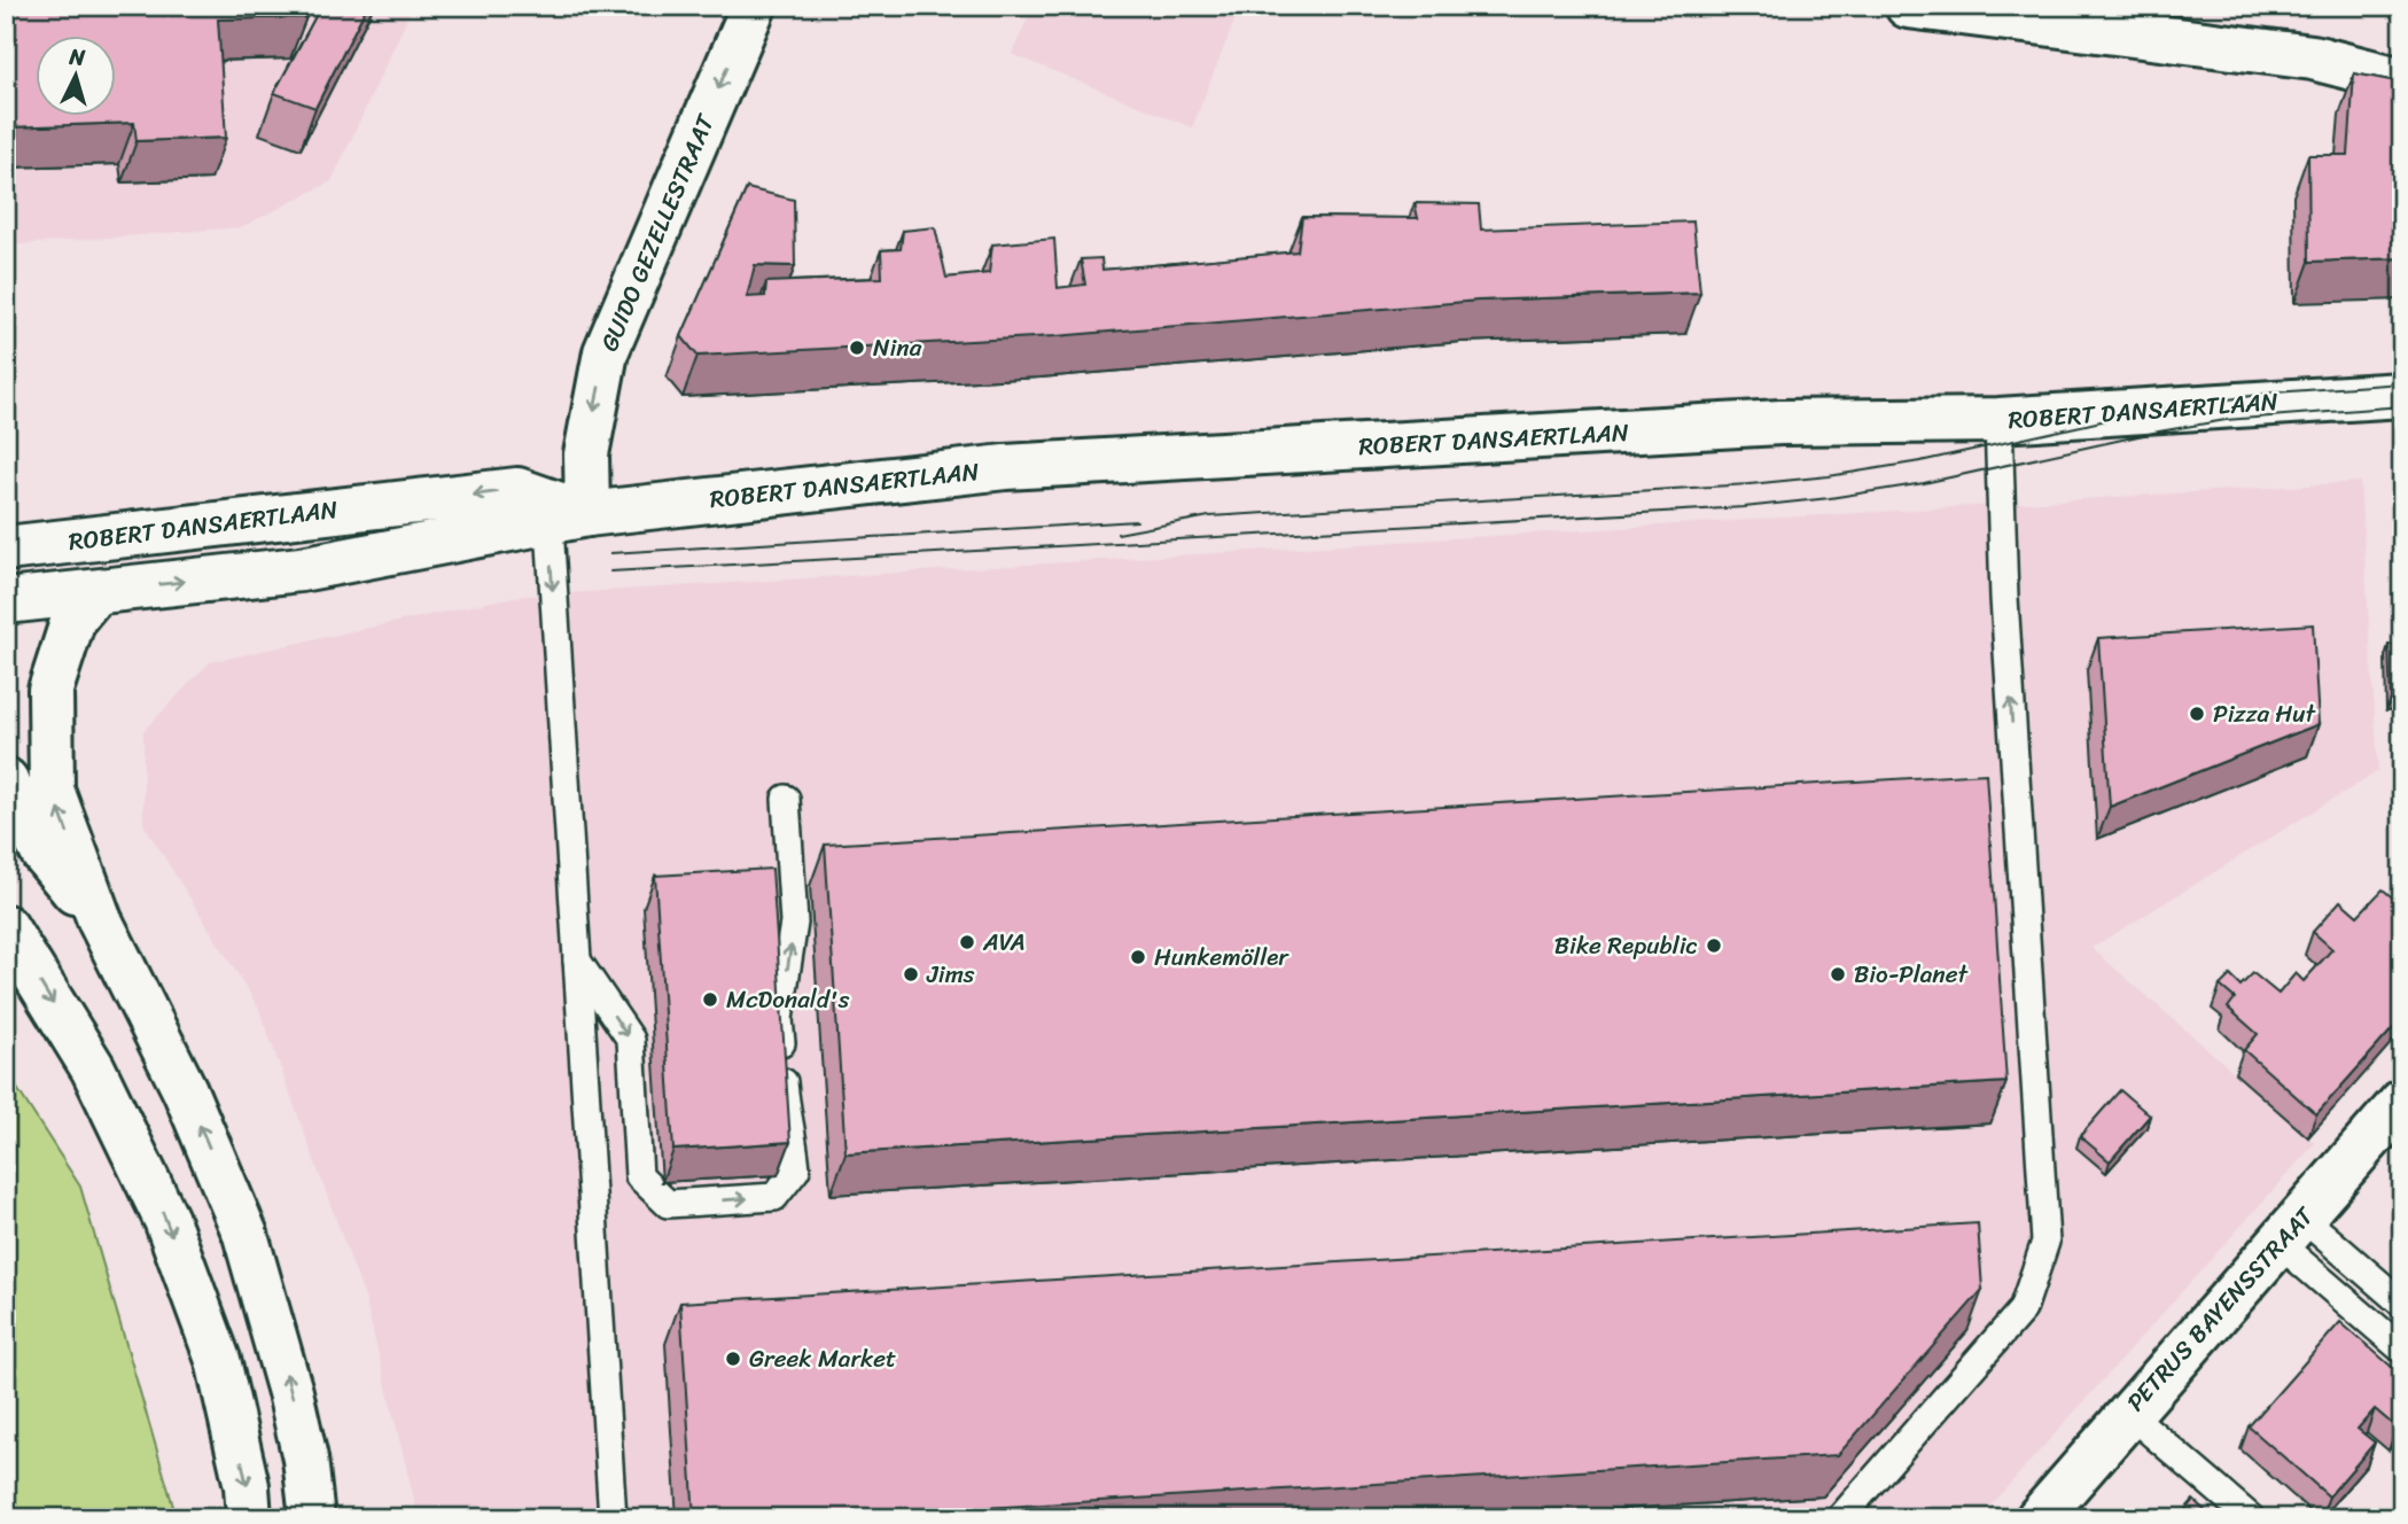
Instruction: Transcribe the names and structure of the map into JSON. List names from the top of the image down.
{
  "streets": {
    "main road": ["GUIDO GEZELLESTRAAT", "ROBERT DANSAERTLAAN", "PETRUS BAYENSSTRAAT"]
  },
  "crossings": [
    ["GUIDO GEZELLESTRAAT", "ROBERT DANSAERTLAAN"]
  ],
  "one_way": ["GUIDO GEZELLESTRAAT"],
  "places": [
    "Nina",
    "Pizza Hut",
    "AVA",
    "Bike Republic",
    "Hunkemöller",
    "Jims",
    "Bio-Planet",
    "McDonald's",
    "Greek Market"
  ],
  "north": "top"
}
